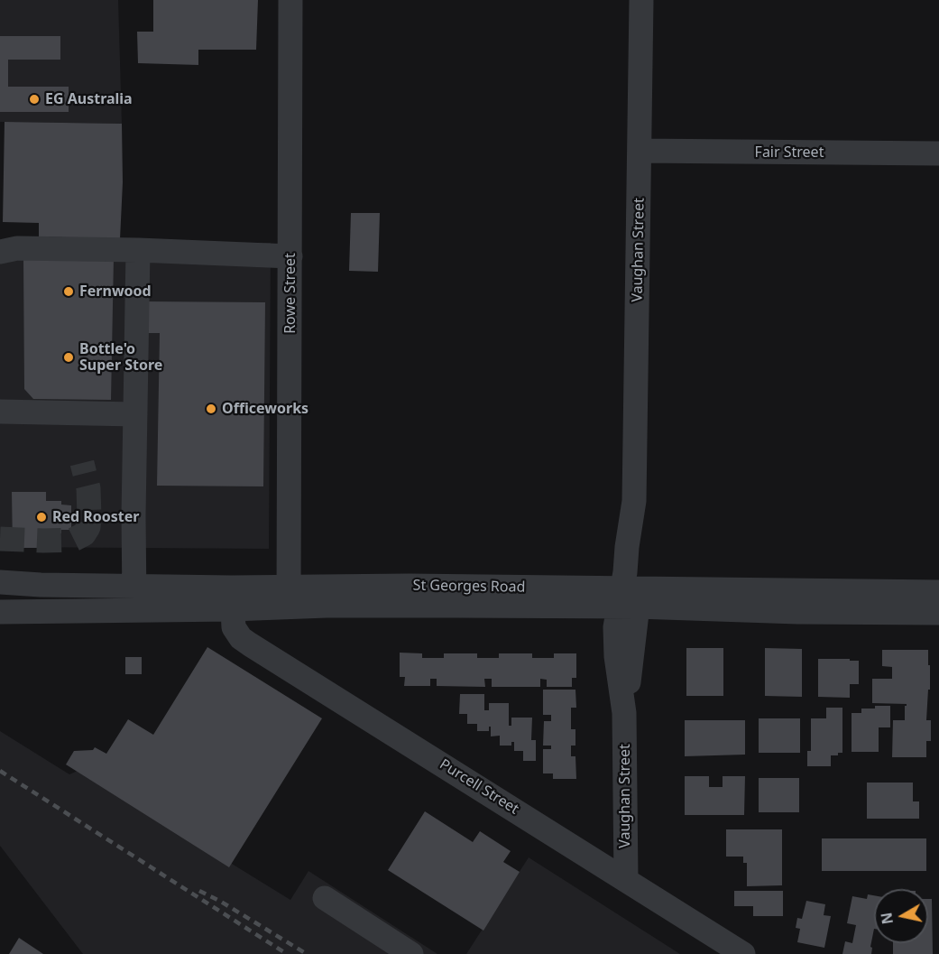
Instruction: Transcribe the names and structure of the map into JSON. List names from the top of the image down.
{
  "streets": {
    "street": [
      "Fair Street",
      "Vaughan Street",
      "Rowe Street",
      "St Georges Road",
      "Purcell Street"
    ]
  },
  "crossings": [
    ["Fair Street", "Vaughan Street"],
    ["Vaughan Street", "St Georges Road"],
    ["Vaughan Street", "Purcell Street"],
    ["Rowe Street", "St Georges Road"],
    ["St Georges Road", "Purcell Street"]
  ],
  "places": [
    "EG Australia",
    "Fernwood",
    "Bottle'o Super Store",
    "Officeworks",
    "Red Rooster"
  ],
  "north": "left"
}
